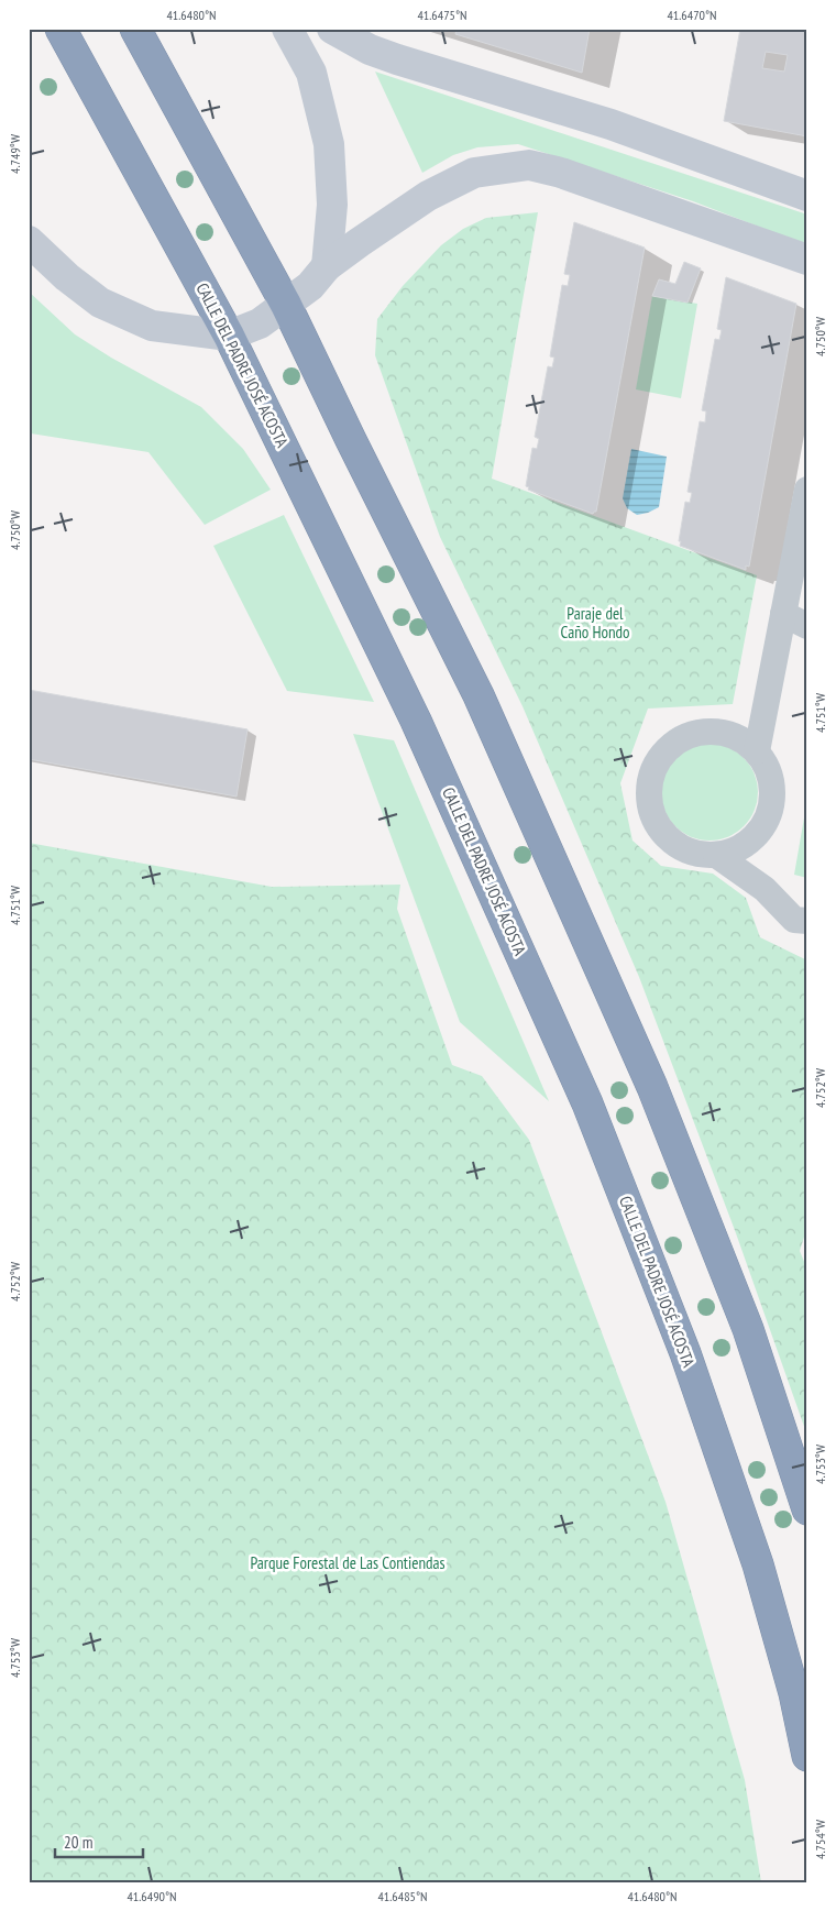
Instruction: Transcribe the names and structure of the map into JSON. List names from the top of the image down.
{
  "streets": {
    "highway": ["CALLE DEL PADRE JOSÉ ACOSTA"]
  },
  "parks": ["Paraje del Caño Hondo", "Parque Forestal de Las Contiendas"],
  "scale_bar": "20 m",
  "coordinates": [
    "41.6480°N",
    "41.6475°N",
    "41.6470°N",
    "4.749°W",
    "4.750°W",
    "4.751°W",
    "4.752°W",
    "4.753°W",
    "4.754°W",
    "41.6490°N",
    "41.6485°N"
  ]
}
